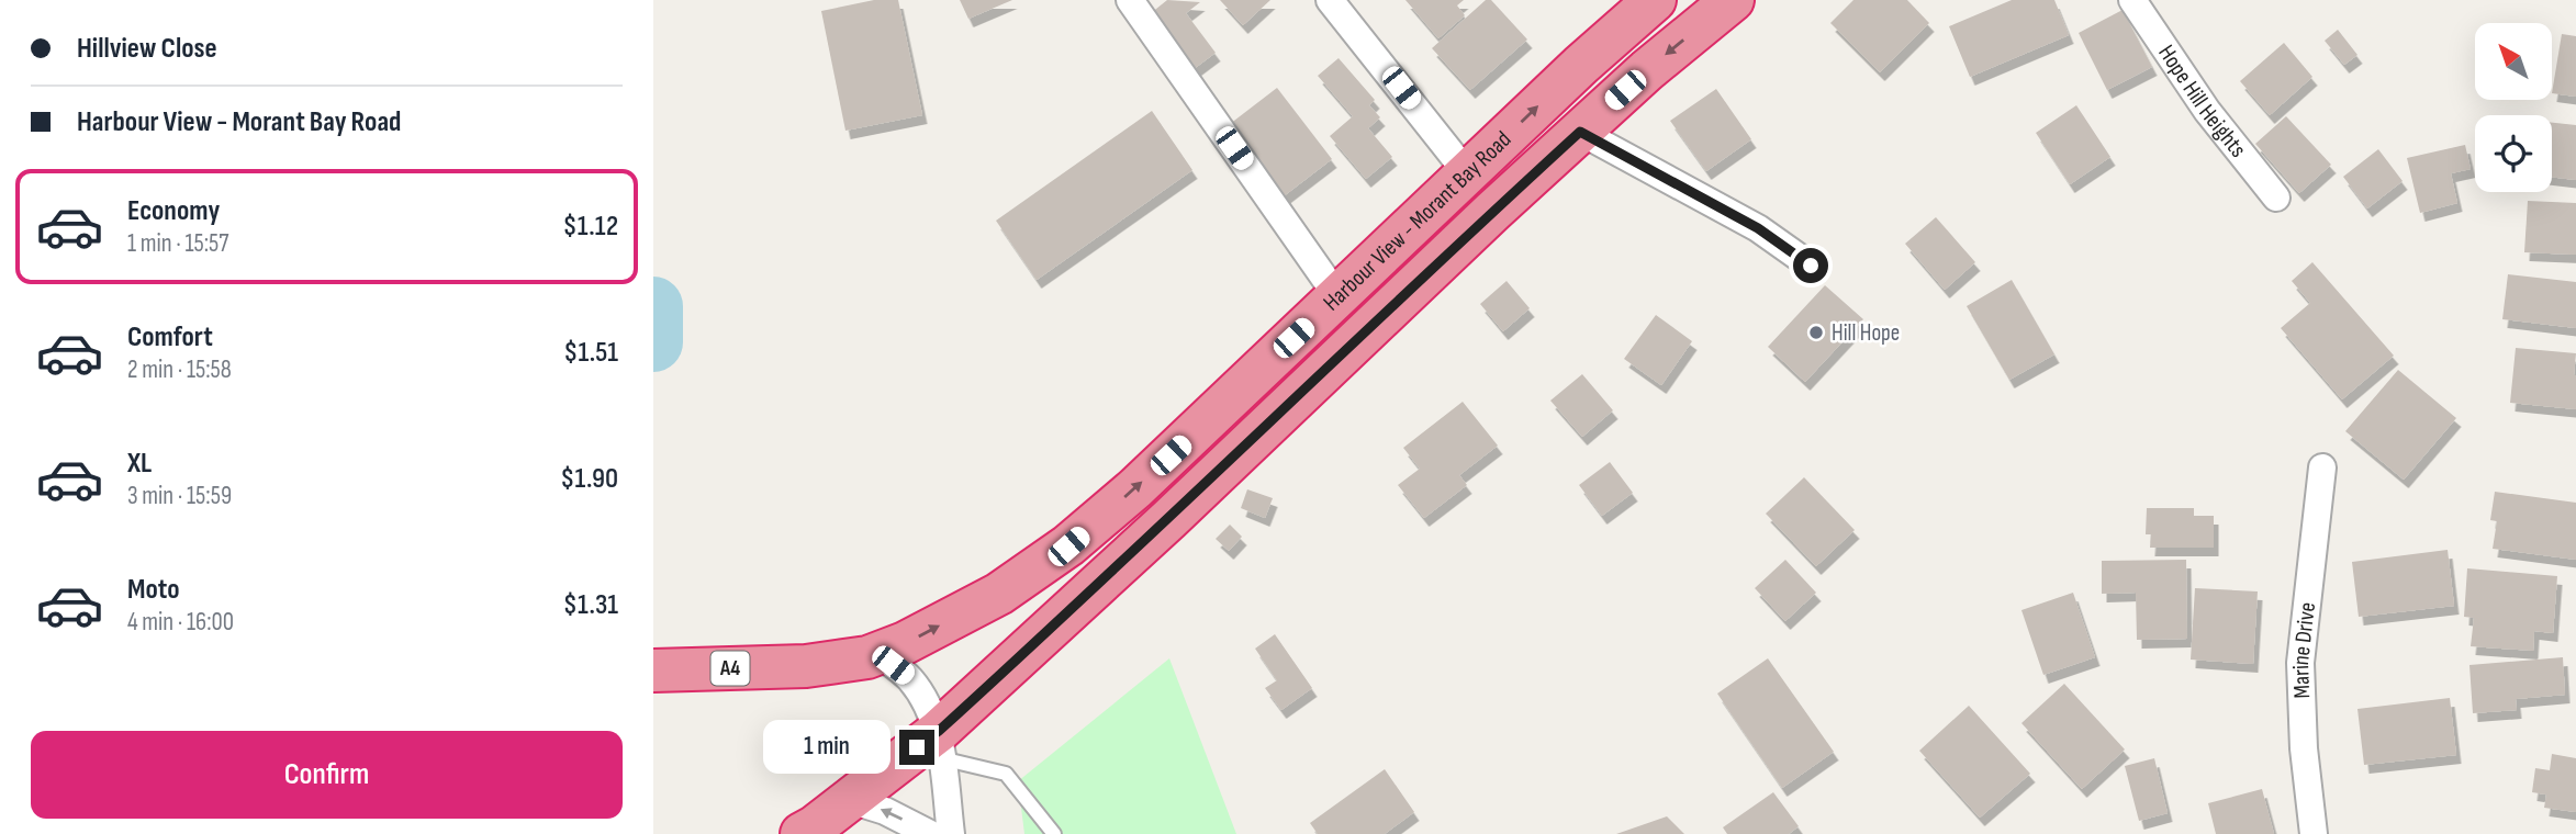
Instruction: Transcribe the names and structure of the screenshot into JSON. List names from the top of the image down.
{
  "streets": {
    "highway": ["Harbour View - Morant Bay Road", "A4"],
    "street": ["Hope Hill Heights", "Marine Drive"]
  },
  "places": ["Hill Hope"],
  "north": "top left",
  "page": {
    "banner": ["Hillview Close", "Harbour View - Morant Bay Road"],
    "list": [
      {
        "name": "Economy",
        "note": "1 min · 15:57",
        "value": "$1.12"
      },
      {
        "name": "Comfort",
        "note": "2 min · 15:58",
        "value": "$1.51"
      },
      {
        "name": "XL",
        "note": "3 min · 15:59",
        "value": "$1.90"
      },
      {
        "name": "Moto",
        "note": "4 min · 16:00",
        "value": "$1.31"
      }
    ],
    "buttons": "Confirm",
    "bubble": "1 min"
  }
}
